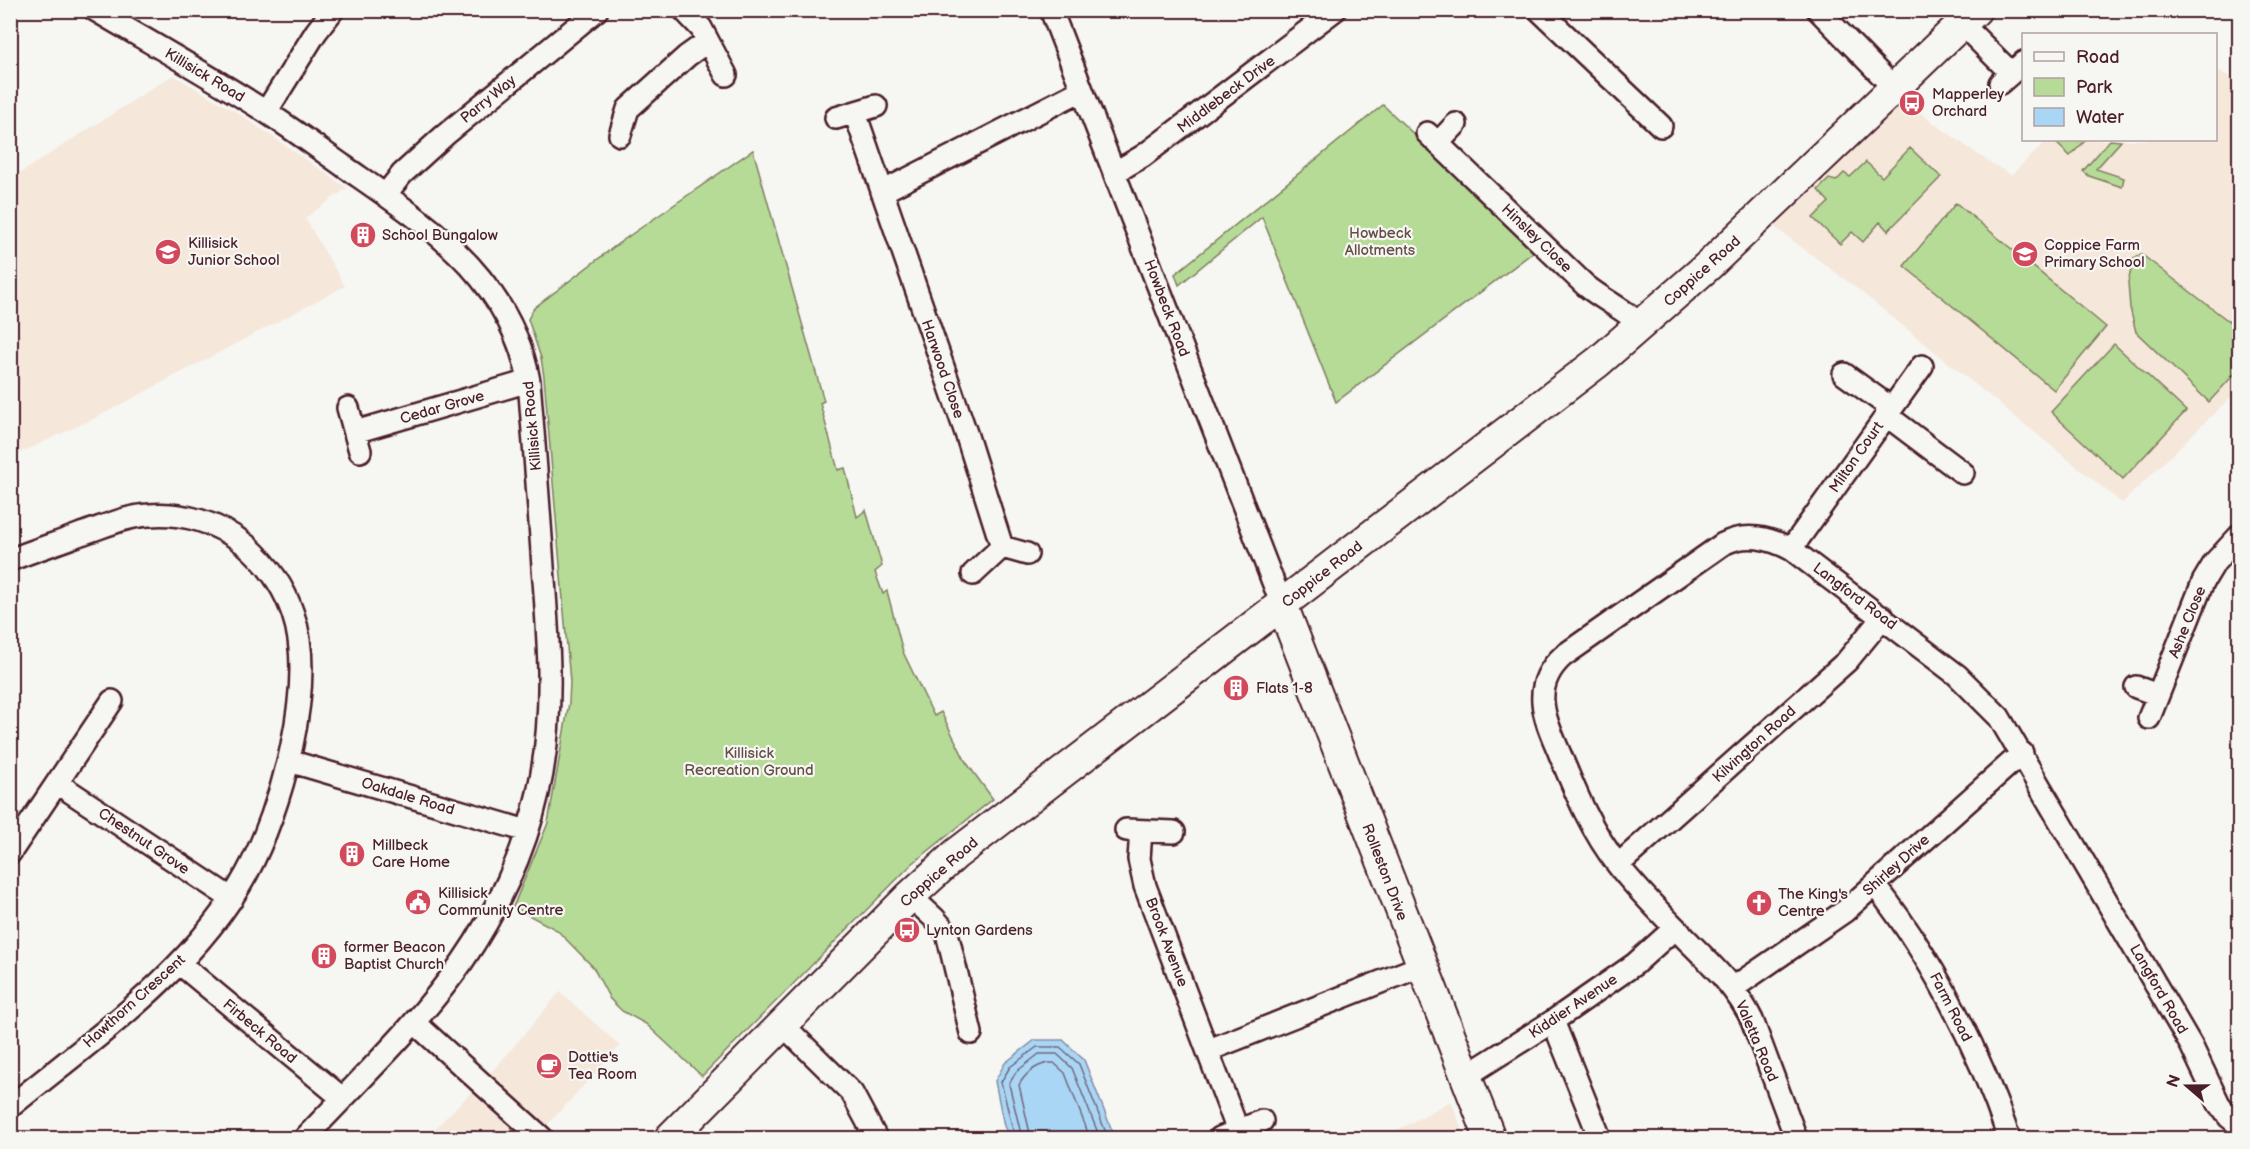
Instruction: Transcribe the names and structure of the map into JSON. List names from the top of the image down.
{
  "streets": {
    "street": [
      "Killisick Road",
      "Middlebeck Drive",
      "Parry Way",
      "Hinsley Close",
      "Coppice Road",
      "Howbeck Road",
      "Harwood Close",
      "Cedar Grove",
      "Milton Court",
      "Langford Road",
      "Ashe Close",
      "Kilvington Road",
      "Oakdale Road",
      "Chestnut Grove",
      "Shirley Drive",
      "Rolleston Drive",
      "Brook Avenue",
      "Hawthorn Crescent",
      "Kiddier Avenue",
      "Farm Road",
      "Firbeck Road",
      "Valetta Road"
    ]
  },
  "crossings": [
    ["Killisick Road", "Parry Way"],
    ["Killisick Road", "Cedar Grove"],
    ["Killisick Road", "Oakdale Road"],
    ["Killisick Road", "Firbeck Road"],
    ["Middlebeck Drive", "Howbeck Road"],
    ["Hinsley Close", "Coppice Road"],
    ["Coppice Road", "Howbeck Road"],
    ["Coppice Road", "Rolleston Drive"],
    ["Howbeck Road", "Rolleston Drive"],
    ["Milton Court", "Langford Road"],
    ["Langford Road", "Kilvington Road"],
    ["Langford Road", "Shirley Drive"],
    ["Langford Road", "Kiddier Avenue"],
    ["Langford Road", "Valetta Road"],
    ["Oakdale Road", "Hawthorn Crescent"],
    ["Chestnut Grove", "Hawthorn Crescent"],
    ["Shirley Drive", "Farm Road"],
    ["Shirley Drive", "Valetta Road"],
    ["Rolleston Drive", "Kiddier Avenue"],
    ["Hawthorn Crescent", "Firbeck Road"],
    ["Kiddier Avenue", "Valetta Road"]
  ],
  "parks": ["Howbeck Allotments", "Killisick Recreation Ground"],
  "places": {
    "bus stop": ["Mapperley Orchard", "Lynton Gardens"],
    "building": [
      "School Bungalow",
      "Flats 1-8",
      "Millbeck Care Home",
      "former Beacon Baptist Church"
    ],
    "school or university": ["Killisick Junior School", "Coppice Farm Primary School"],
    "public building": ["Killisick Community Centre"],
    "church": ["The King's Centre"],
    "cafe": ["Dottie's Tea Room"]
  },
  "legend": ["Road", "Park", "Water"],
  "north": "left"
}
